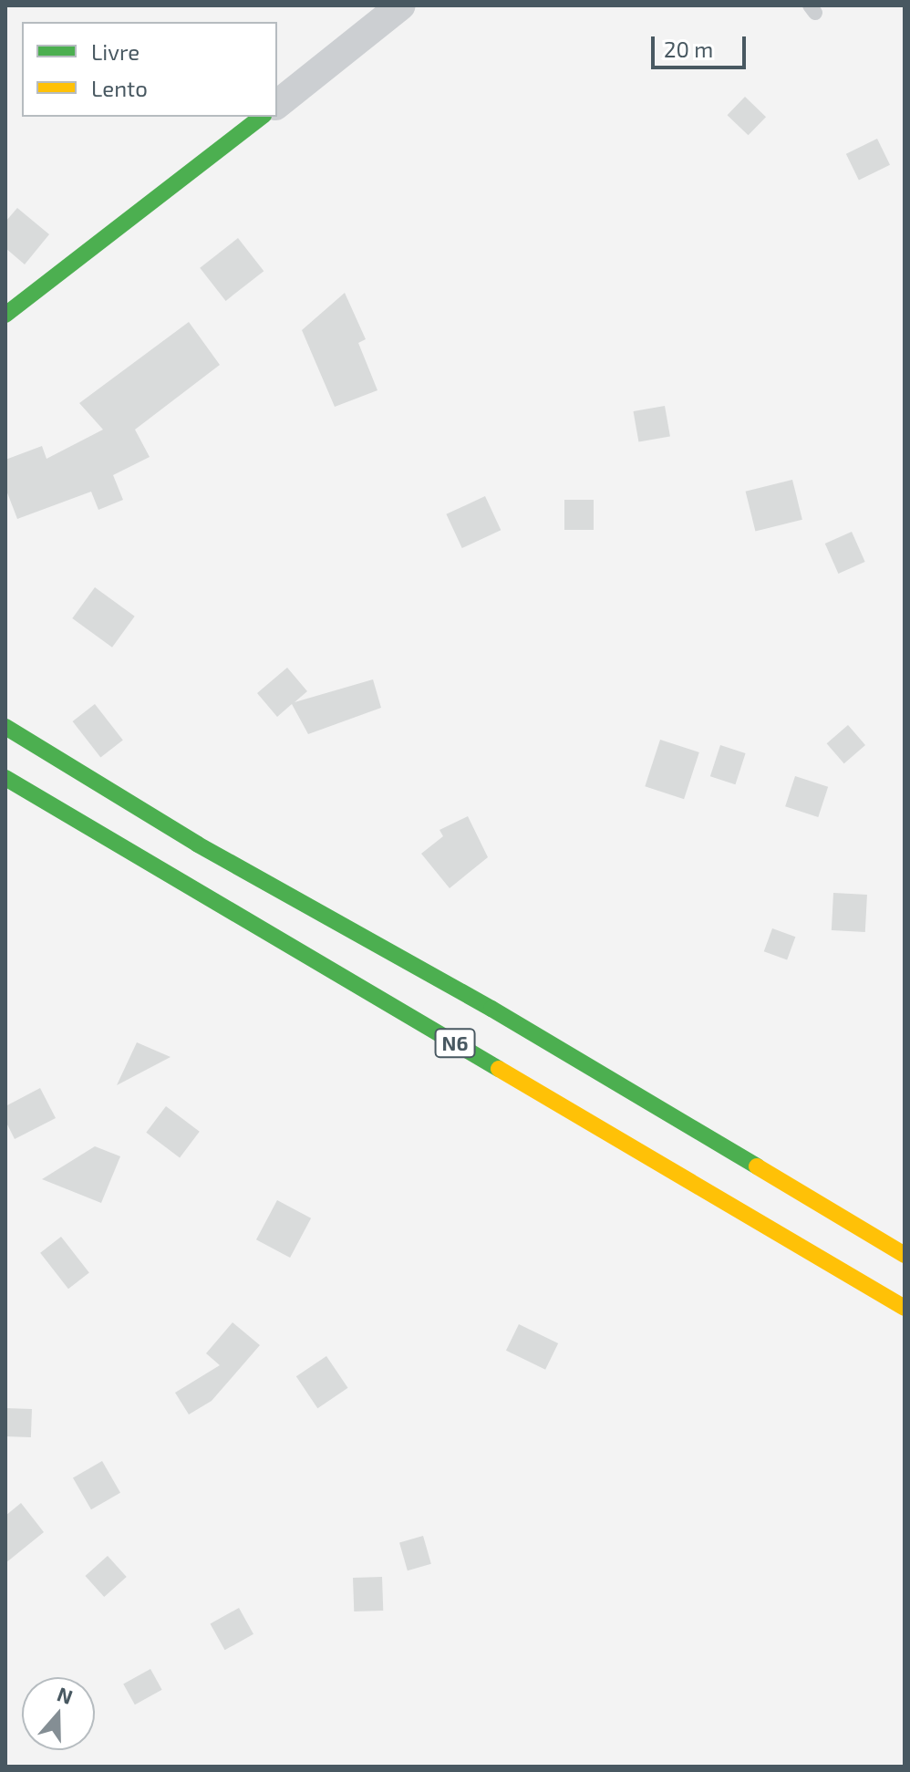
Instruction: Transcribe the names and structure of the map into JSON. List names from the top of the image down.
{
  "streets": {
    "main road": ["N6"]
  },
  "legend": ["Livre", "Lento"],
  "scale_bar": "20 m",
  "north": "top"
}
